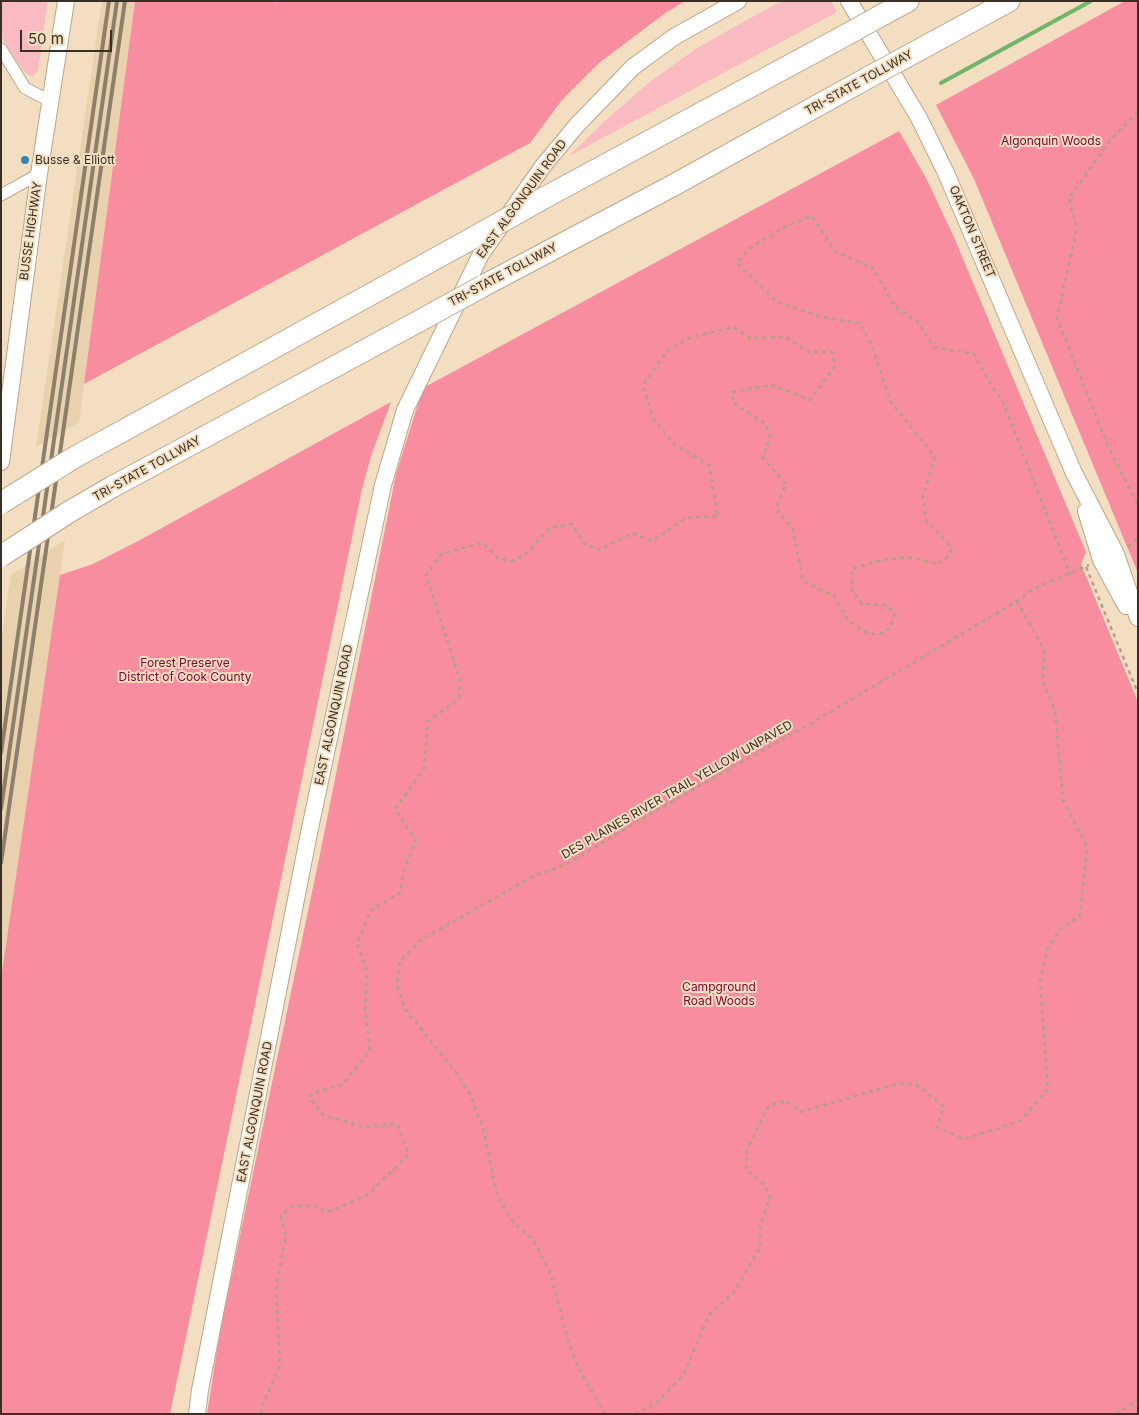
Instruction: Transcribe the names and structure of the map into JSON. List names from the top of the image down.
{
  "streets": {
    "highway": ["TRI-STATE TOLLWAY"],
    "main road": ["EAST ALGONQUIN ROAD", "BUSSE HIGHWAY", "OAKTON STREET"],
    "path": ["DES PLAINES RIVER TRAIL YELLOW UNPAVED"]
  },
  "parks": ["Algonquin Woods", "Forest Preserve District of Cook County", "Campground Road Woods"],
  "places": ["Busse & Elliott"],
  "scale_bar": "50 m"
}
